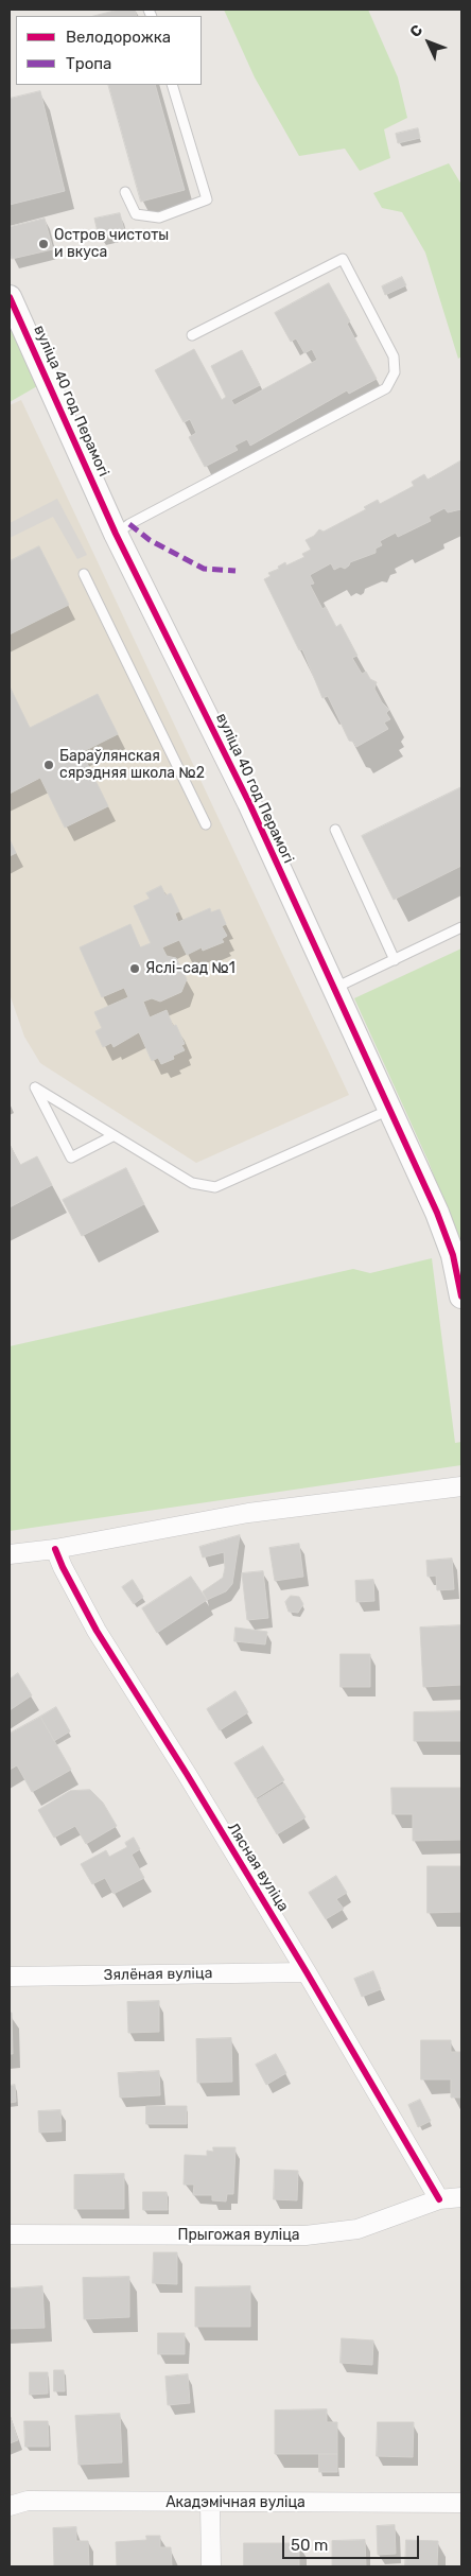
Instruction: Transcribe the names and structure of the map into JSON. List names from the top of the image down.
{
  "streets": {
    "street": [
      "вуліца 40 год Перамогі",
      "Лясная вуліца",
      "Зялёная вуліца",
      "Прыгожая вуліца",
      "Акадэмічная вуліца"
    ]
  },
  "crossings": [
    ["Лясная вуліца", "Зялёная вуліца"],
    ["Лясная вуліца", "Прыгожая вуліца"]
  ],
  "places": ["Остров чистоты и вкуса", "Бараўлянская сярэдняя школа №2", "Яслі-сад №1"],
  "legend": ["Велодорожка", "Тропа"],
  "scale_bar": "50 m",
  "north": "top left"
}
